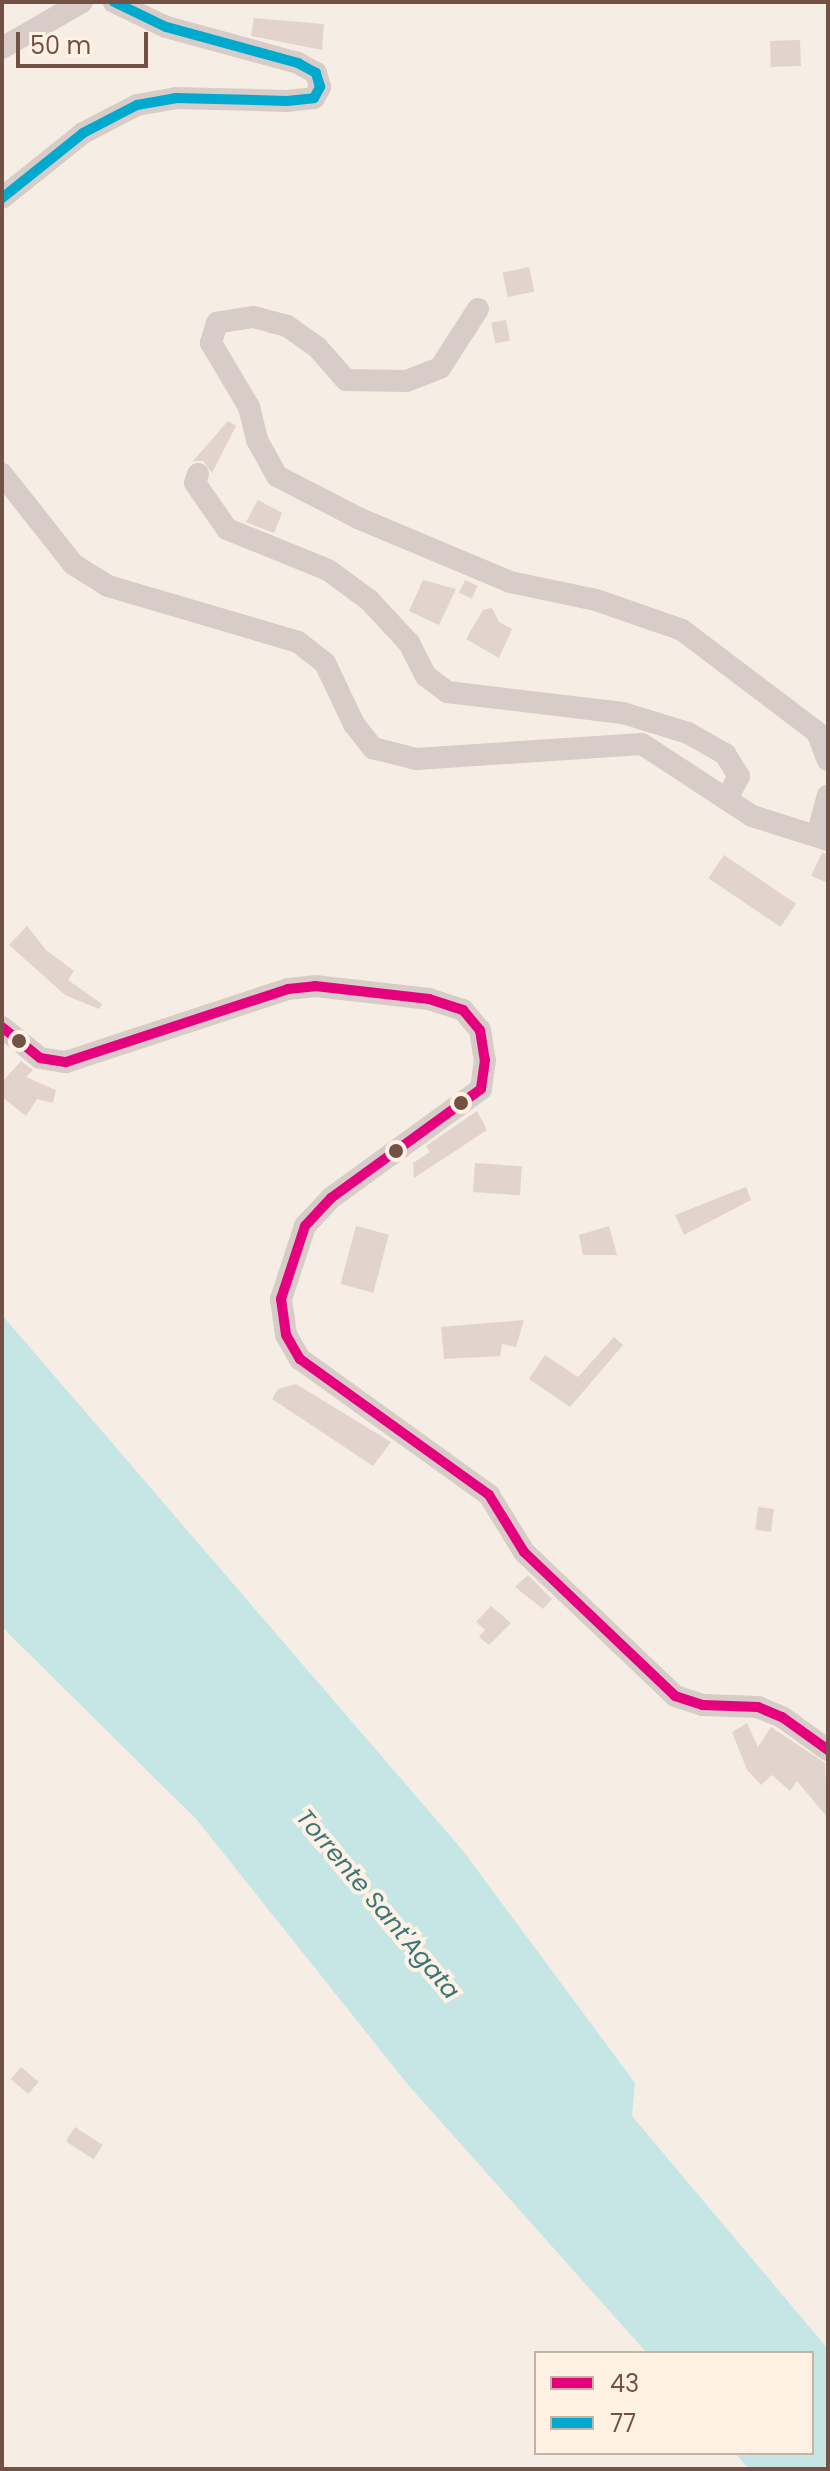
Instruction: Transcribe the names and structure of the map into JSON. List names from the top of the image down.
{
  "water": ["Torrente Sant'Agata"],
  "lines": ["transit line 77", "transit line 43"],
  "legend": ["43", "77"],
  "scale_bar": "50 m"
}
